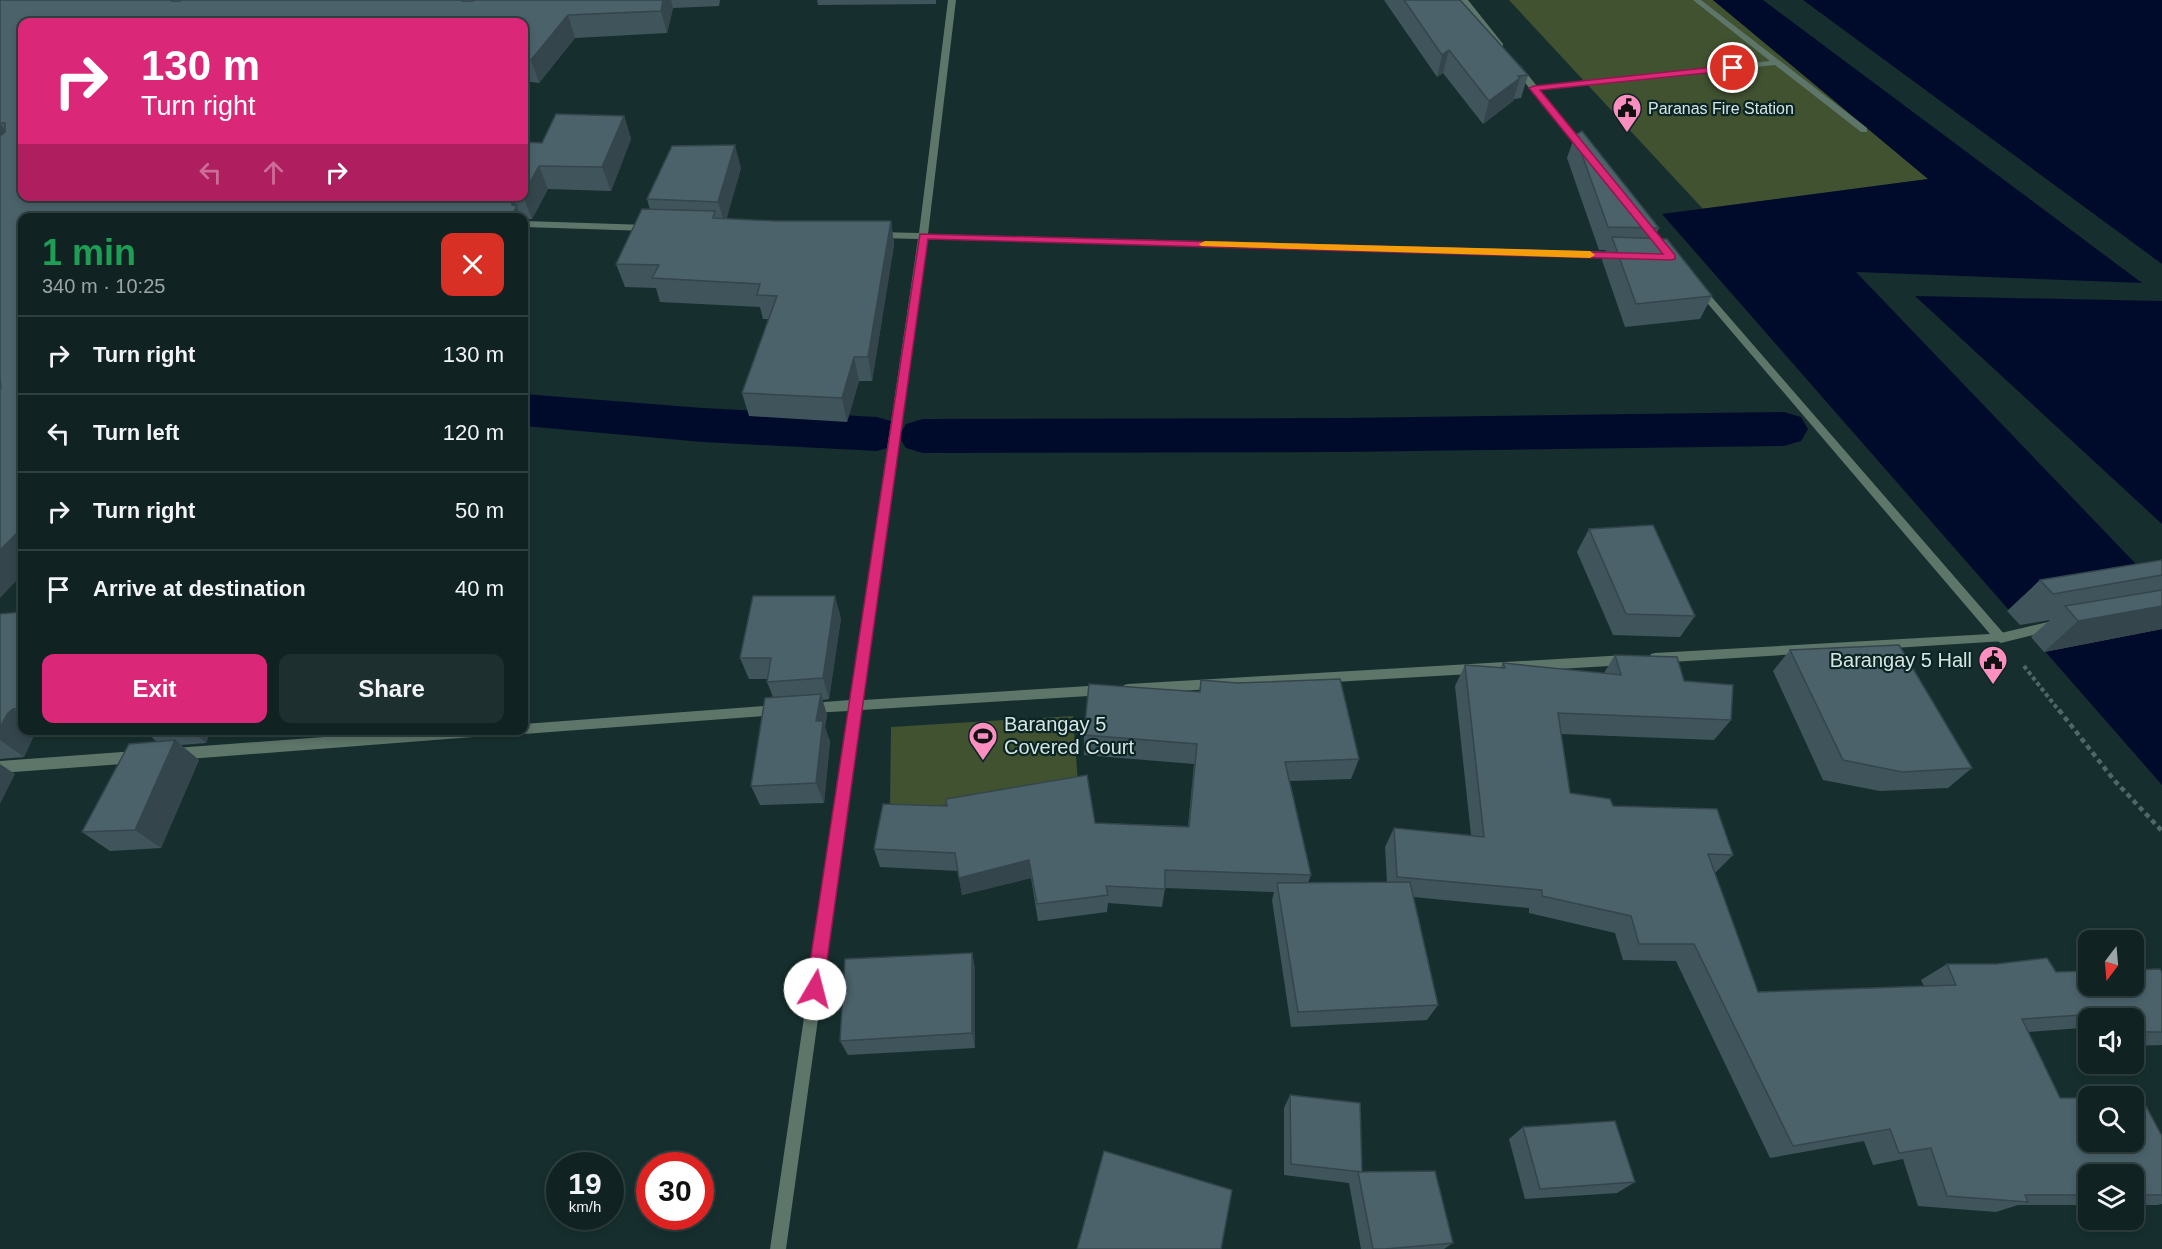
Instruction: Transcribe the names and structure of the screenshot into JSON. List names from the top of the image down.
{
  "places": {
    "public building": ["Paranas Fire Station", "Barangay 5 Hall"],
    "sports": ["Barangay 5 Covered Court"]
  },
  "north": "bottom",
  "page": {
    "turn": ["130 m", "Turn right"],
    "heading": ["1 min", "340 m · 10:25"],
    "list": [
      {
        "name": "Turn right",
        "value": "130 m"
      },
      {
        "name": "Turn left",
        "value": "120 m"
      },
      {
        "name": "Turn right",
        "value": "50 m"
      },
      {
        "name": "Arrive at destination",
        "value": "40 m"
      }
    ],
    "buttons": ["Exit", "Share"],
    "speed": "19 km/h",
    "limit": "30"
  }
}
